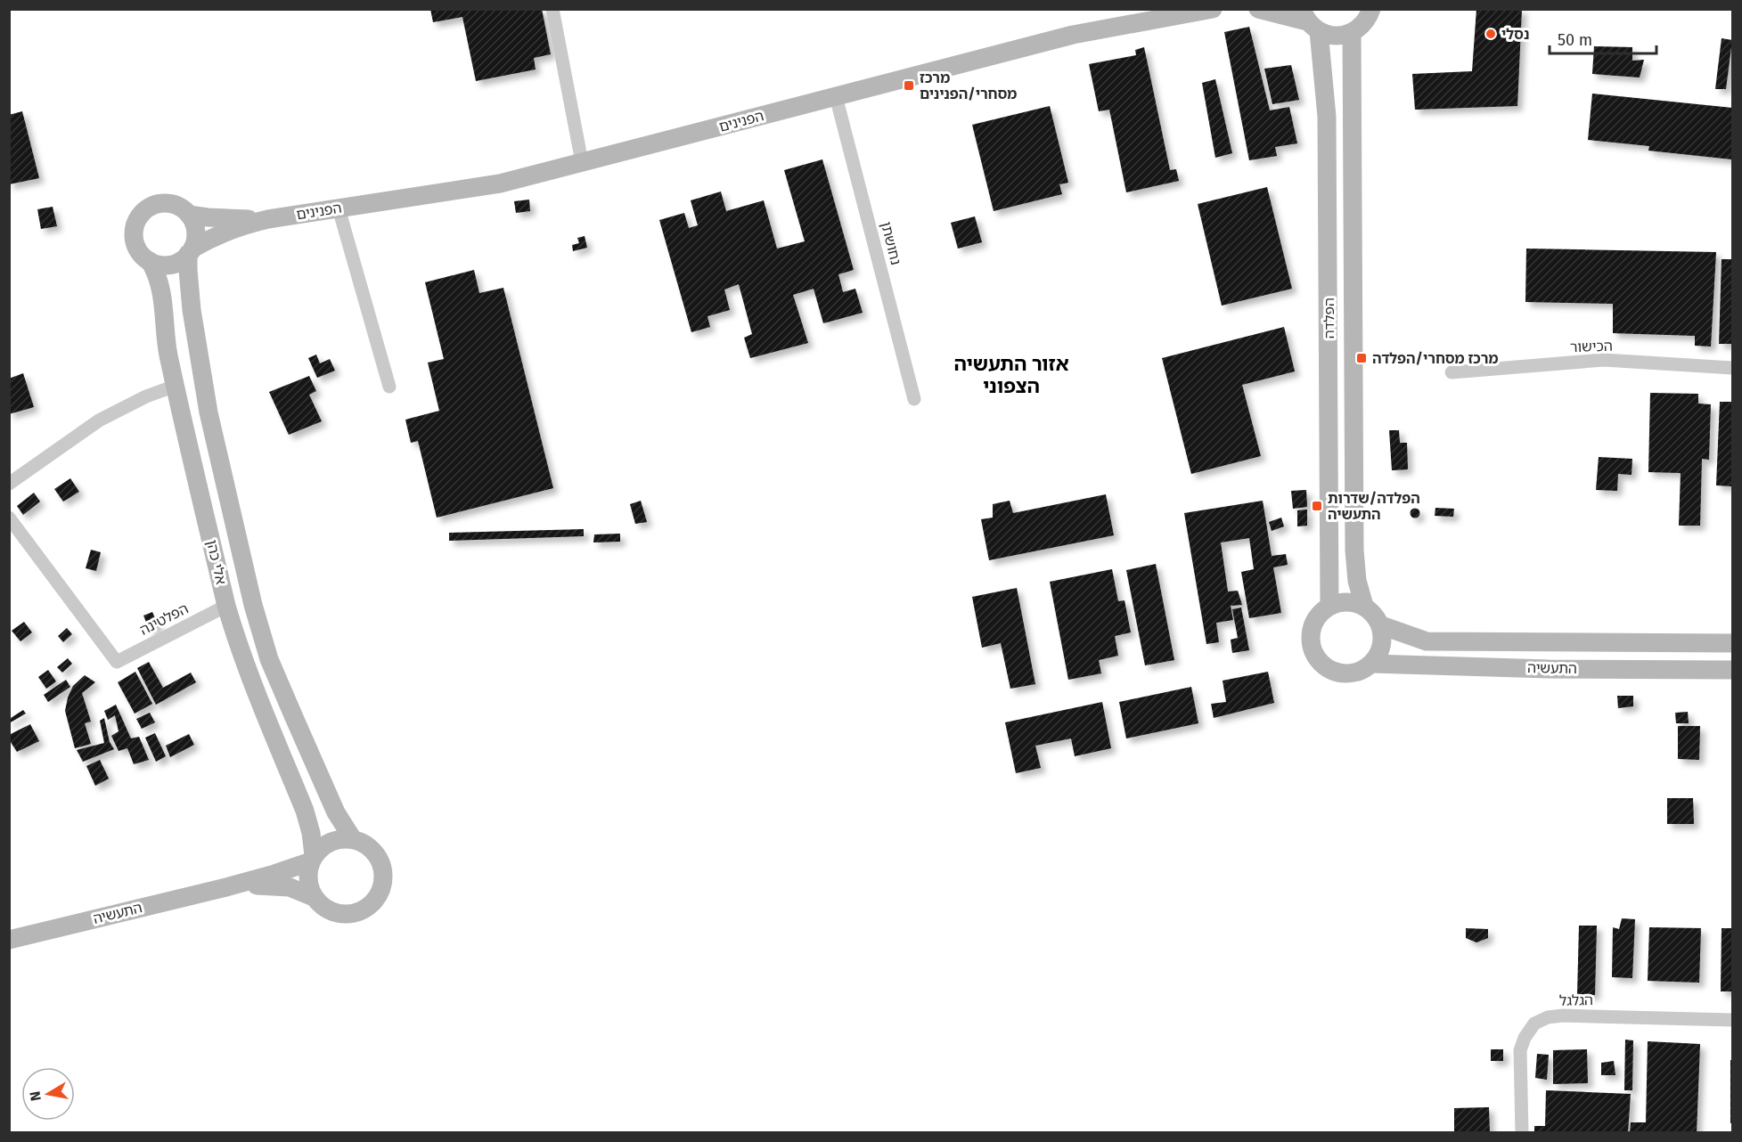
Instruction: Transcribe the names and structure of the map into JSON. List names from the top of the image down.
{
  "streets": {
    "street": [
      "הפנינים",
      "נחושתן",
      "הפלדה",
      "הכישור",
      "אלי כהן",
      "הפלטינה",
      "התעשיה",
      "הגלגל"
    ]
  },
  "crossings": [
    ["הפנינים", "נחושתן"],
    ["הפנינים", "אלי כהן"],
    ["הפלדה", "התעשיה"],
    ["אלי כהן", "הפלטינה"],
    ["אלי כהן", "התעשיה"]
  ],
  "districts": ["אזור התעשיה הצפוני"],
  "places": {
    "other": ["נסלי"],
    "transit": ["מרכז מסחרי/הפנינים", "מרכז מסחרי/הפלדה", "הפלדה/שדרות התעשיה"]
  },
  "scale_bar": "50 m",
  "north": "left"
}
